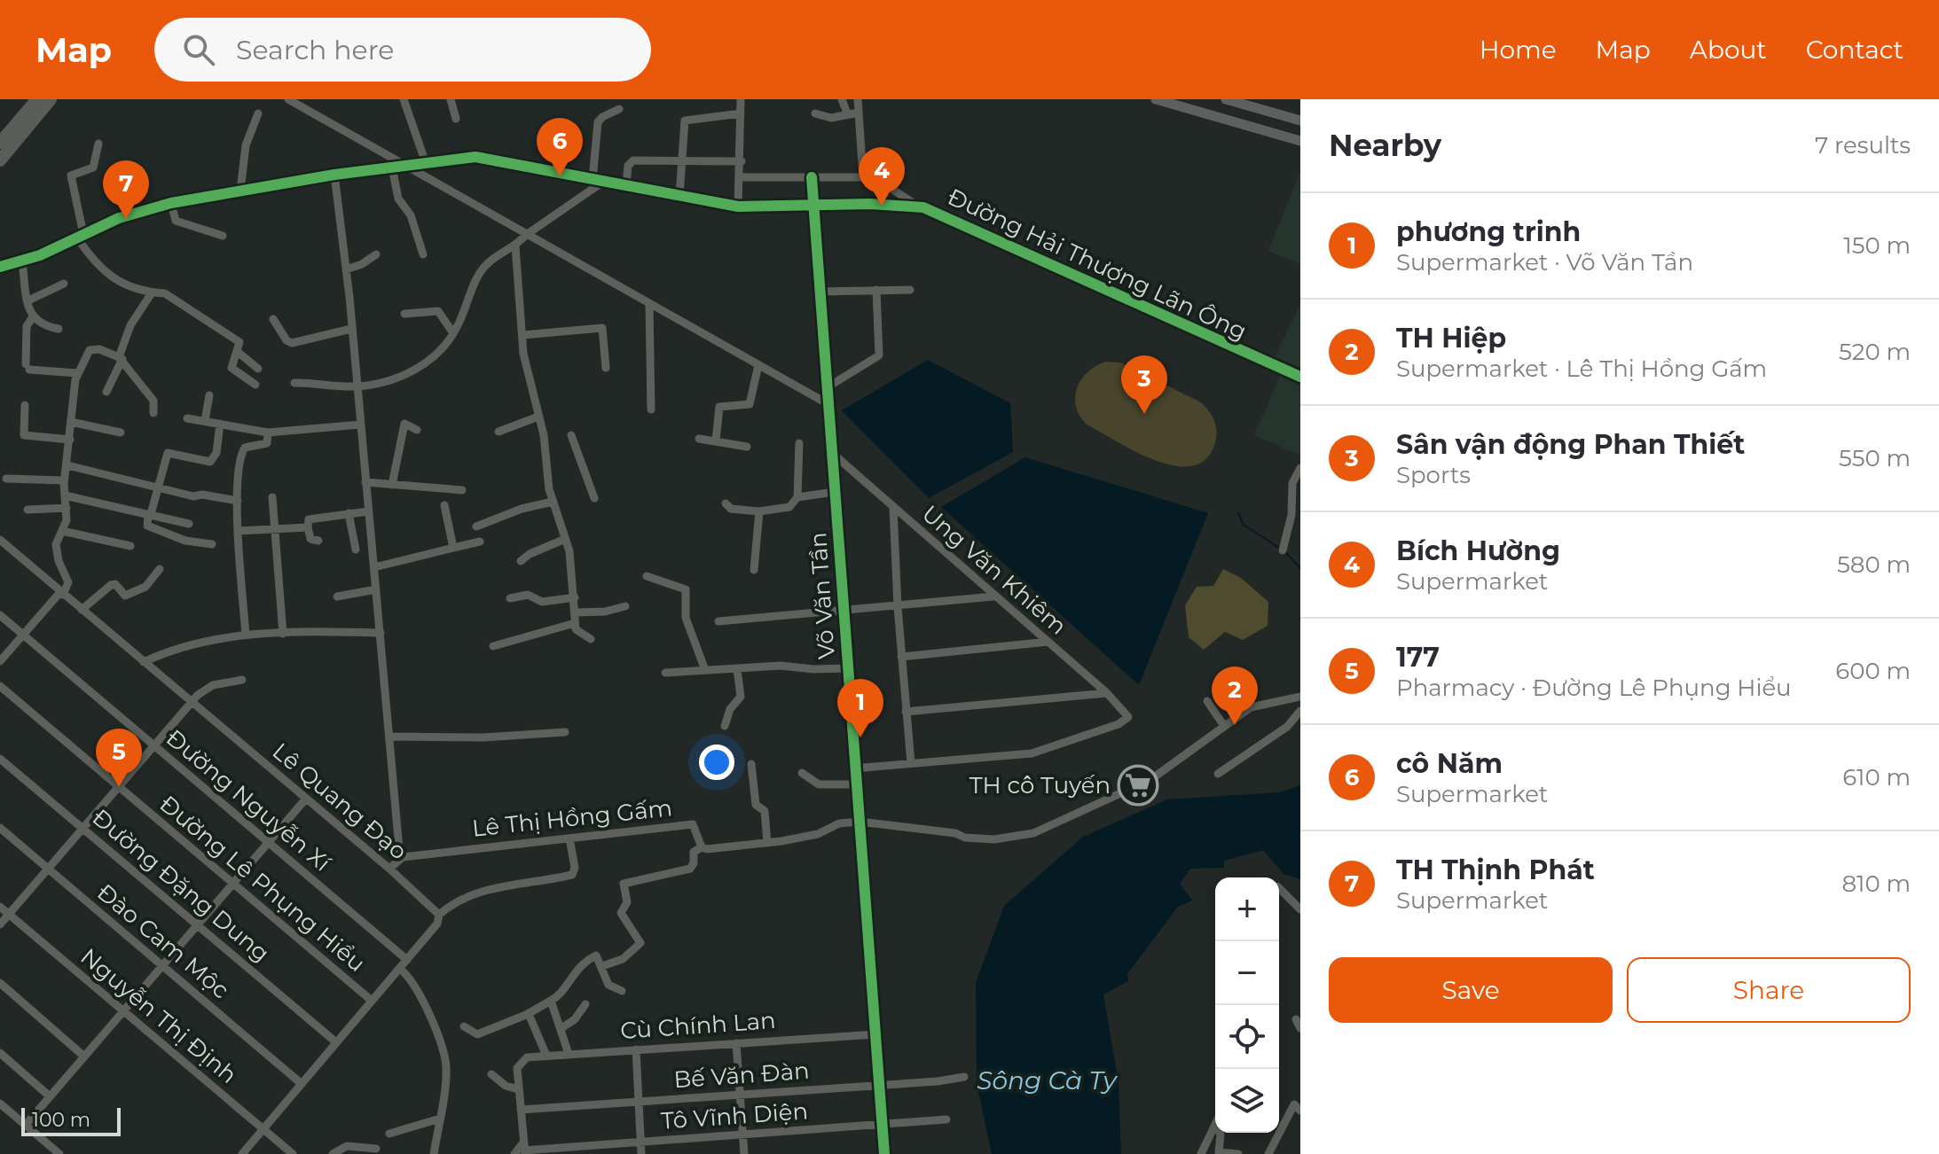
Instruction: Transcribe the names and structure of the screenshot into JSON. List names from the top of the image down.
{
  "streets": {
    "street": [
      "Đường Hải Thượng Lãn Ông",
      "Ung Văn Khiêm",
      "Võ Văn Tần",
      "Đường Nguyễn Xí",
      "Lê Quang Đạo",
      "Lê Thị Hồng Gấm",
      "Đường Lê Phụng Hiểu",
      "Đường Đặng Dung",
      "Đào Cam Mộc",
      "Nguyễn Thị Định",
      "Cù Chính Lan",
      "Bế Văn Đàn",
      "Tô Vĩnh Diện"
    ]
  },
  "crossings": [
    ["Đường Hải Thượng Lãn Ông", "Võ Văn Tần"],
    ["Ung Văn Khiêm", "Võ Văn Tần"],
    ["Võ Văn Tần", "Cù Chính Lan"],
    ["Võ Văn Tần", "Bế Văn Đàn"],
    ["Võ Văn Tần", "Tô Vĩnh Diện"]
  ],
  "water": ["Sông Cà Ty"],
  "places": {
    "supermarket": ["TH cô Tuyến"]
  },
  "scale_bar": "100 m",
  "page": {
    "header": "Map",
    "search": "Search here",
    "nav": [
      "Home",
      "Map",
      "About",
      "Contact"
    ],
    "heading": ["Nearby", "7 results"],
    "pins": [
      "6",
      "4",
      "7",
      "3",
      "2",
      "1",
      "5"
    ],
    "list": [
      {
        "mark": "1",
        "name": "phương trinh",
        "note": "Supermarket · Võ Văn Tần",
        "value": "150 m"
      },
      {
        "mark": "2",
        "name": "TH Hiệp",
        "note": "Supermarket · Lê Thị Hồng Gấm",
        "value": "520 m"
      },
      {
        "mark": "3",
        "name": "Sân vận động Phan Thiết",
        "note": "Sports",
        "value": "550 m"
      },
      {
        "mark": "4",
        "name": "Bích Hường",
        "note": "Supermarket",
        "value": "580 m"
      },
      {
        "mark": "5",
        "name": "177",
        "note": "Pharmacy · Đường Lê Phụng Hiểu",
        "value": "600 m"
      },
      {
        "mark": "6",
        "name": "cô Năm",
        "note": "Supermarket",
        "value": "610 m"
      },
      {
        "mark": "7",
        "name": "TH Thịnh Phát",
        "note": "Supermarket",
        "value": "810 m"
      }
    ],
    "map_buttons": ["+", "−"],
    "buttons": ["Save", "Share"],
    "scale": "100 m"
  }
}
